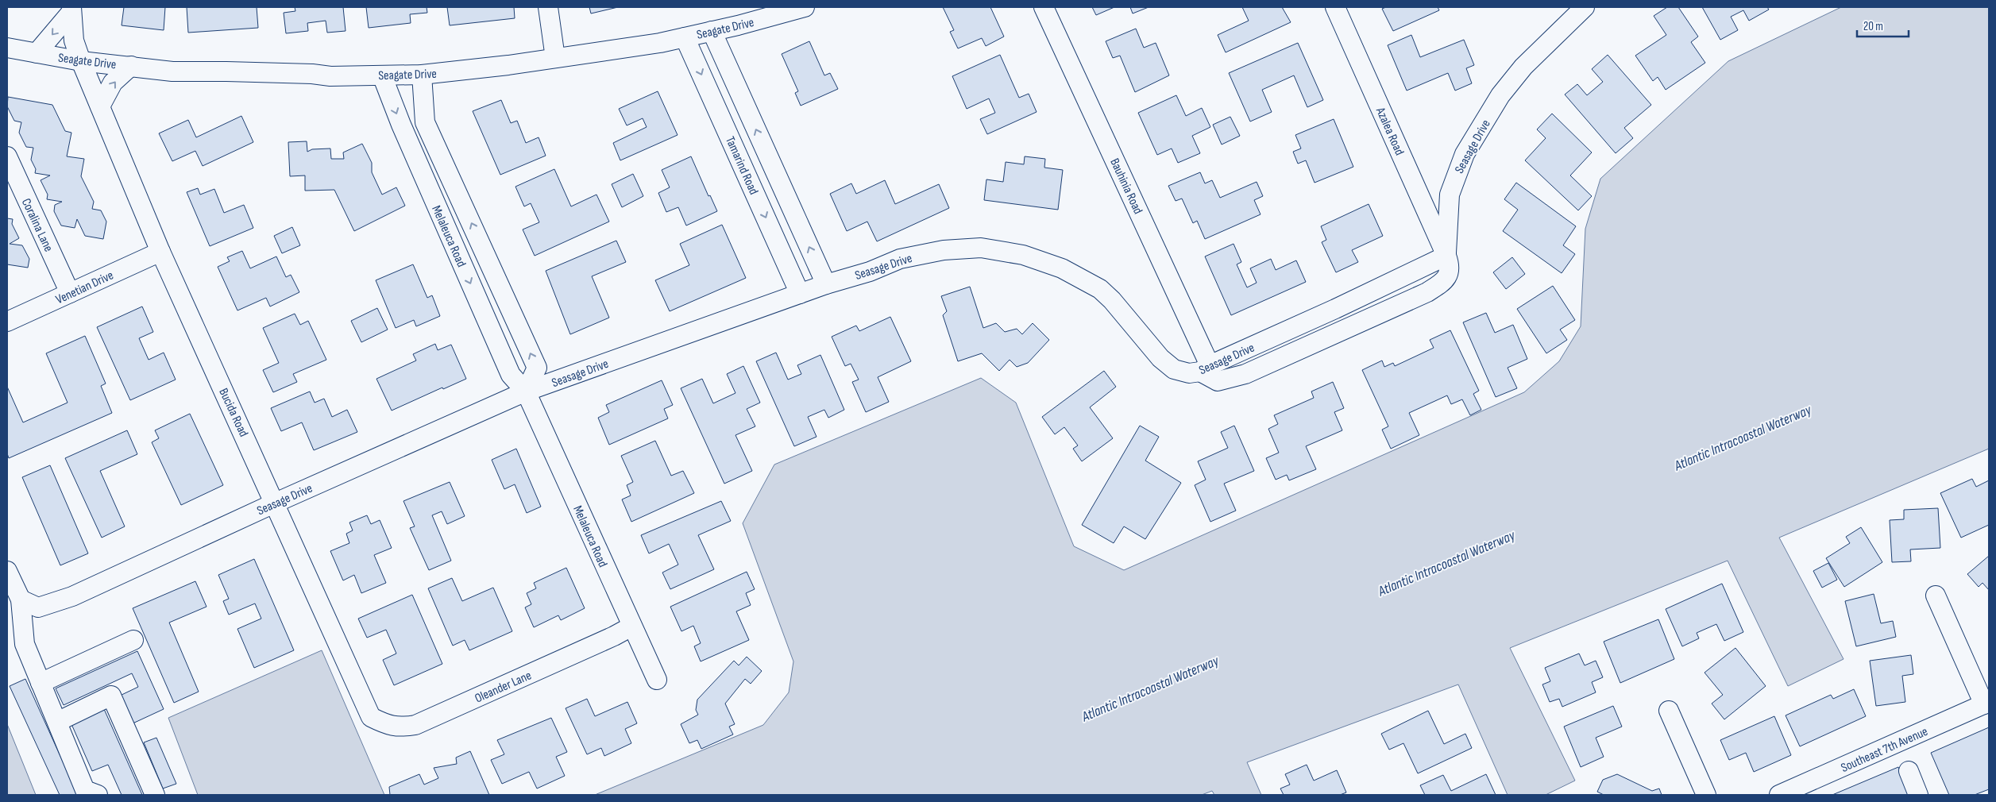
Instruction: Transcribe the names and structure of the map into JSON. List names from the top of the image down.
{
  "streets": {
    "street": [
      "Seagate Drive",
      "Azalea Road",
      "Seasage Drive",
      "Tamarind Road",
      "Bauhinia Road",
      "Coralina Lane",
      "Melaleuca Road",
      "Venetian Drive",
      "Bucida Road",
      "Oleander Lane",
      "Southeast 7th Avenue"
    ]
  },
  "crossings": [
    ["Seagate Drive", "Tamarind Road"],
    ["Seagate Drive", "Melaleuca Road"],
    ["Seagate Drive", "Bucida Road"],
    ["Azalea Road", "Seasage Drive"],
    ["Seasage Drive", "Tamarind Road"],
    ["Seasage Drive", "Bauhinia Road"],
    ["Seasage Drive", "Melaleuca Road"],
    ["Seasage Drive", "Bucida Road"],
    ["Coralina Lane", "Venetian Drive"],
    ["Melaleuca Road", "Oleander Lane"],
    ["Venetian Drive", "Bucida Road"],
    ["Bucida Road", "Oleander Lane"]
  ],
  "water": ["Atlantic Intracoastal Waterway"],
  "scale_bar": "20 m"
}
